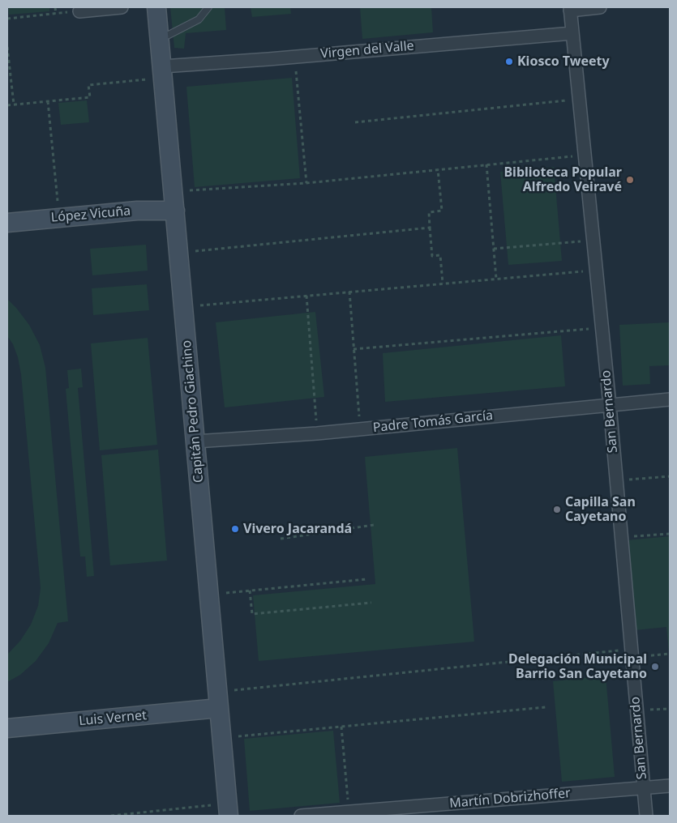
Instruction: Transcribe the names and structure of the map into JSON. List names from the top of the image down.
{
  "streets": {
    "street": [
      "Virgen del Valle",
      "López Vicuña",
      "Capitán Pedro Giachino",
      "San Bernardo",
      "Padre Tomás García",
      "Luis Vernet",
      "Martín Dobrizhoffer"
    ]
  },
  "crossings": [
    ["Virgen del Valle", "Capitán Pedro Giachino"],
    ["Virgen del Valle", "San Bernardo"],
    ["López Vicuña", "Capitán Pedro Giachino"],
    ["Capitán Pedro Giachino", "Padre Tomás García"],
    ["Capitán Pedro Giachino", "Luis Vernet"],
    ["San Bernardo", "Padre Tomás García"],
    ["San Bernardo", "Martín Dobrizhoffer"]
  ],
  "places": [
    "Kiosco Tweety",
    "Biblioteca Popular Alfredo Veiravé",
    "Capilla San Cayetano",
    "Vivero Jacarandá",
    "Delegación Municipal Barrio San Cayetano"
  ]
}
